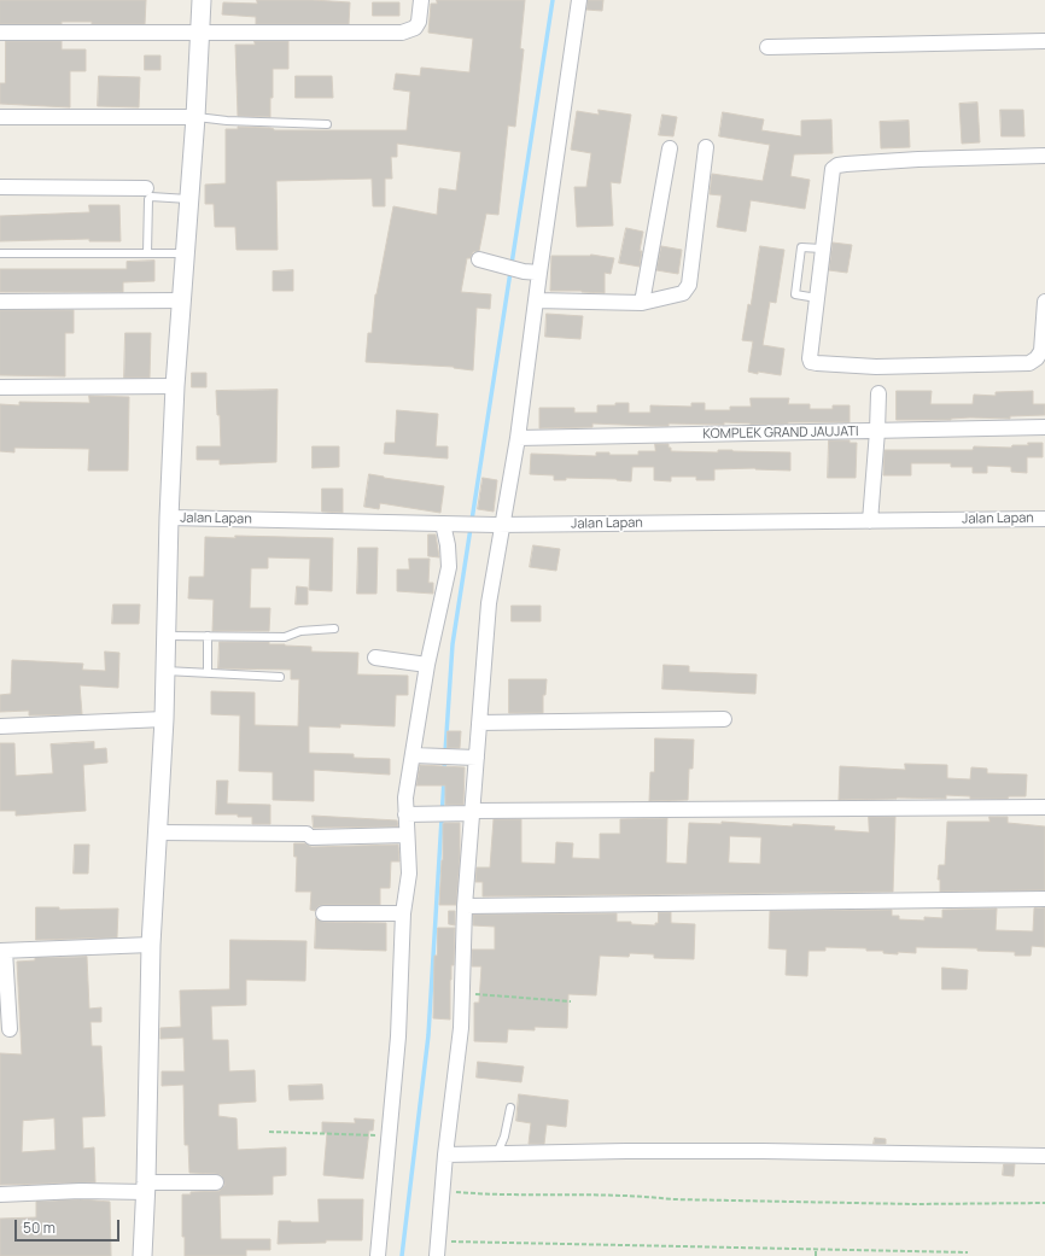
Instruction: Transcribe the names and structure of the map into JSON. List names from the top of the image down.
{
  "streets": {
    "street": ["KOMPLEK GRAND JAUJATI", "Jalan Lapan"]
  },
  "scale_bar": "50 m"
}
